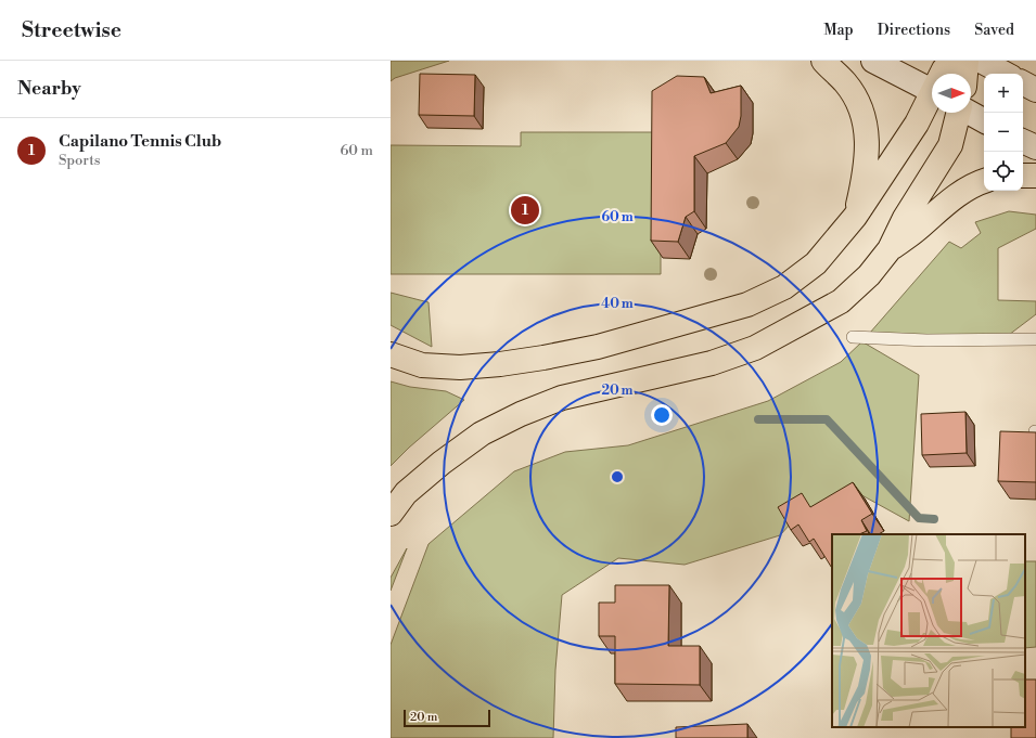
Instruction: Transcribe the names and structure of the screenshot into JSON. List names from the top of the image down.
{
  "scale_bar": "20 m",
  "north": "right",
  "page": {
    "header": "Streetwise",
    "nav": ["Map", "Directions", "Saved"],
    "heading": "Nearby",
    "map_buttons": ["+", "−"],
    "list": [
      {
        "mark": "1",
        "name": "Capilano Tennis Club",
        "note": "Sports",
        "value": "60 m"
      }
    ],
    "pins": "1",
    "scale": "20 m"
  },
  "rings": ["60 m", "40 m", "20 m"]
}
